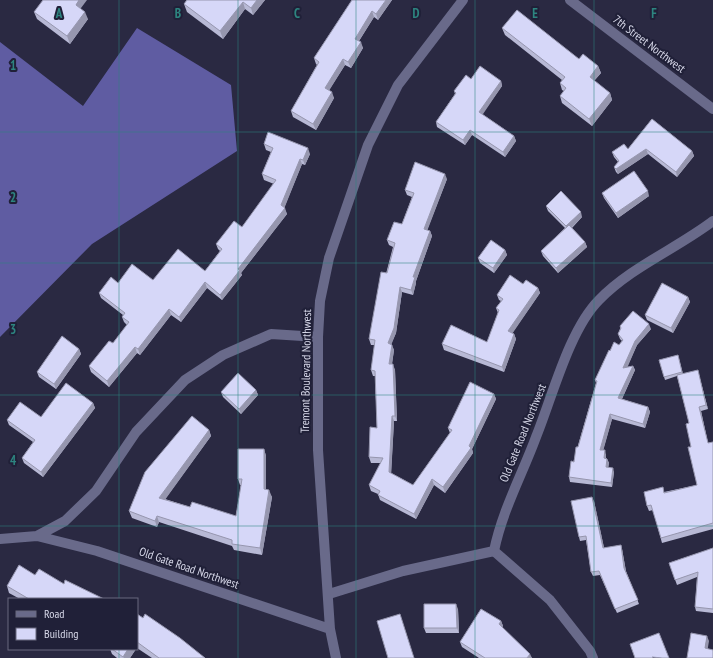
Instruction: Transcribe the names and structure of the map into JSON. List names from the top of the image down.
{
  "streets": {
    "street": ["7th Street Northwest", "Tremont Boulevard Northwest", "Old Gate Road Northwest"]
  },
  "crossings": [
    ["Tremont Boulevard Northwest", "Old Gate Road Northwest"]
  ],
  "legend": ["Road", "Building"],
  "grid": {
    "columns": [
      "A",
      "B",
      "C",
      "D",
      "E",
      "F"
    ],
    "rows": [
      "1",
      "2",
      "3",
      "4"
    ]
  }
}
